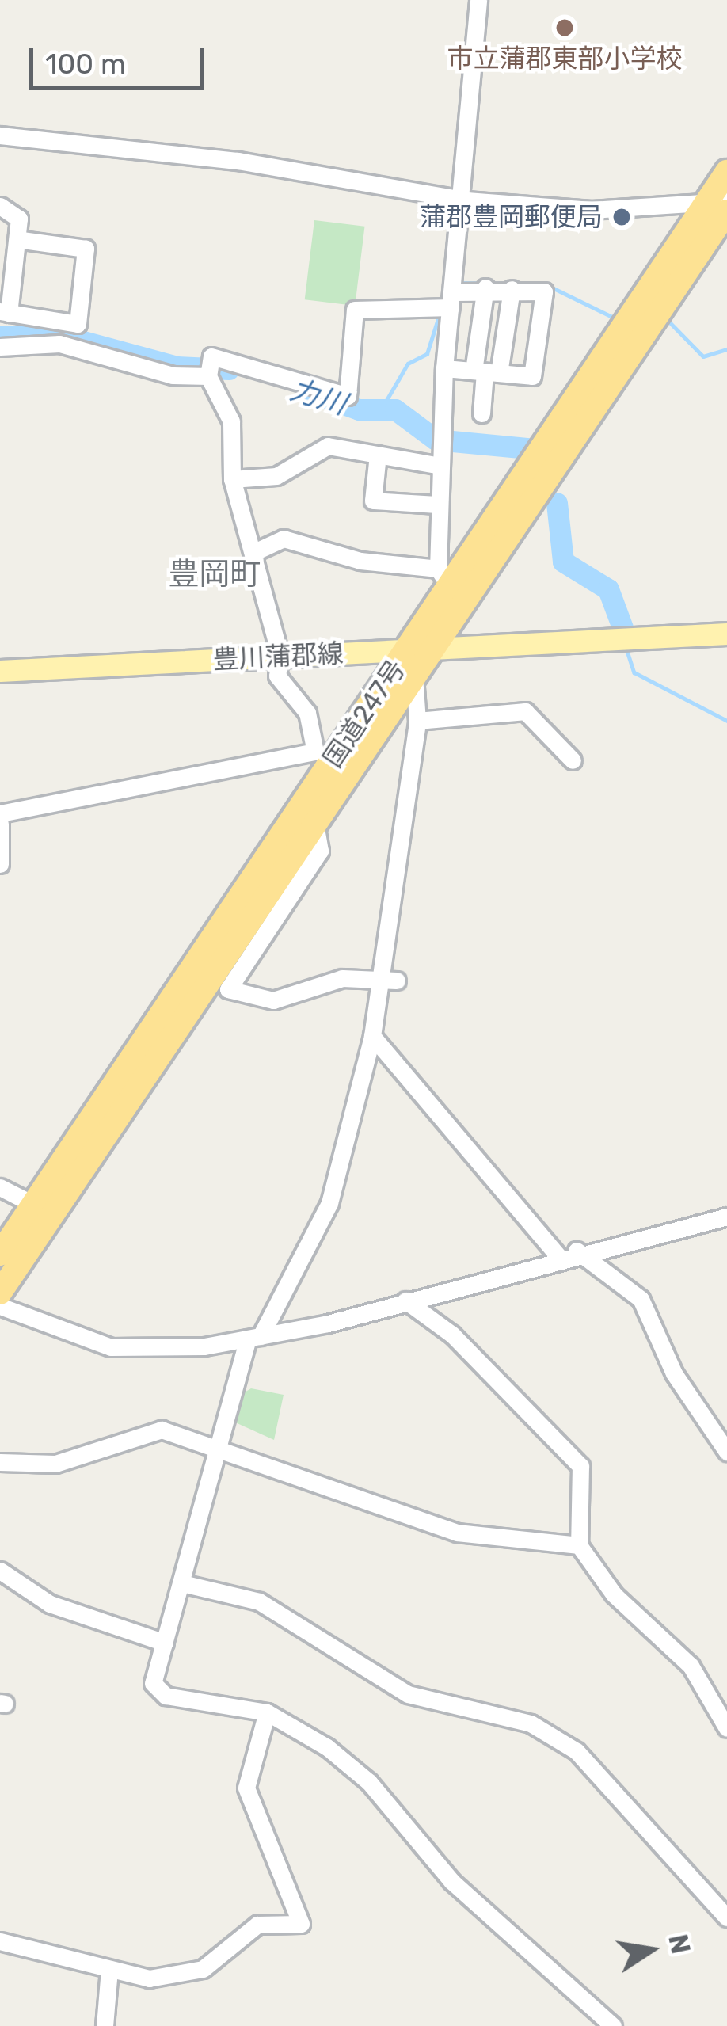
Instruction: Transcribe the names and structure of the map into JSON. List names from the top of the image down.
{
  "streets": {
    "highway": ["国道247号"],
    "main road": ["豊川蒲郡線"]
  },
  "crossings": [
    ["豊川蒲郡線", "国道247号"]
  ],
  "districts": ["豊岡町"],
  "water": ["力川"],
  "places": ["市立蒲郡東部小学校", "蒲郡豊岡郵便局"],
  "scale_bar": "100 m",
  "north": "right"
}
